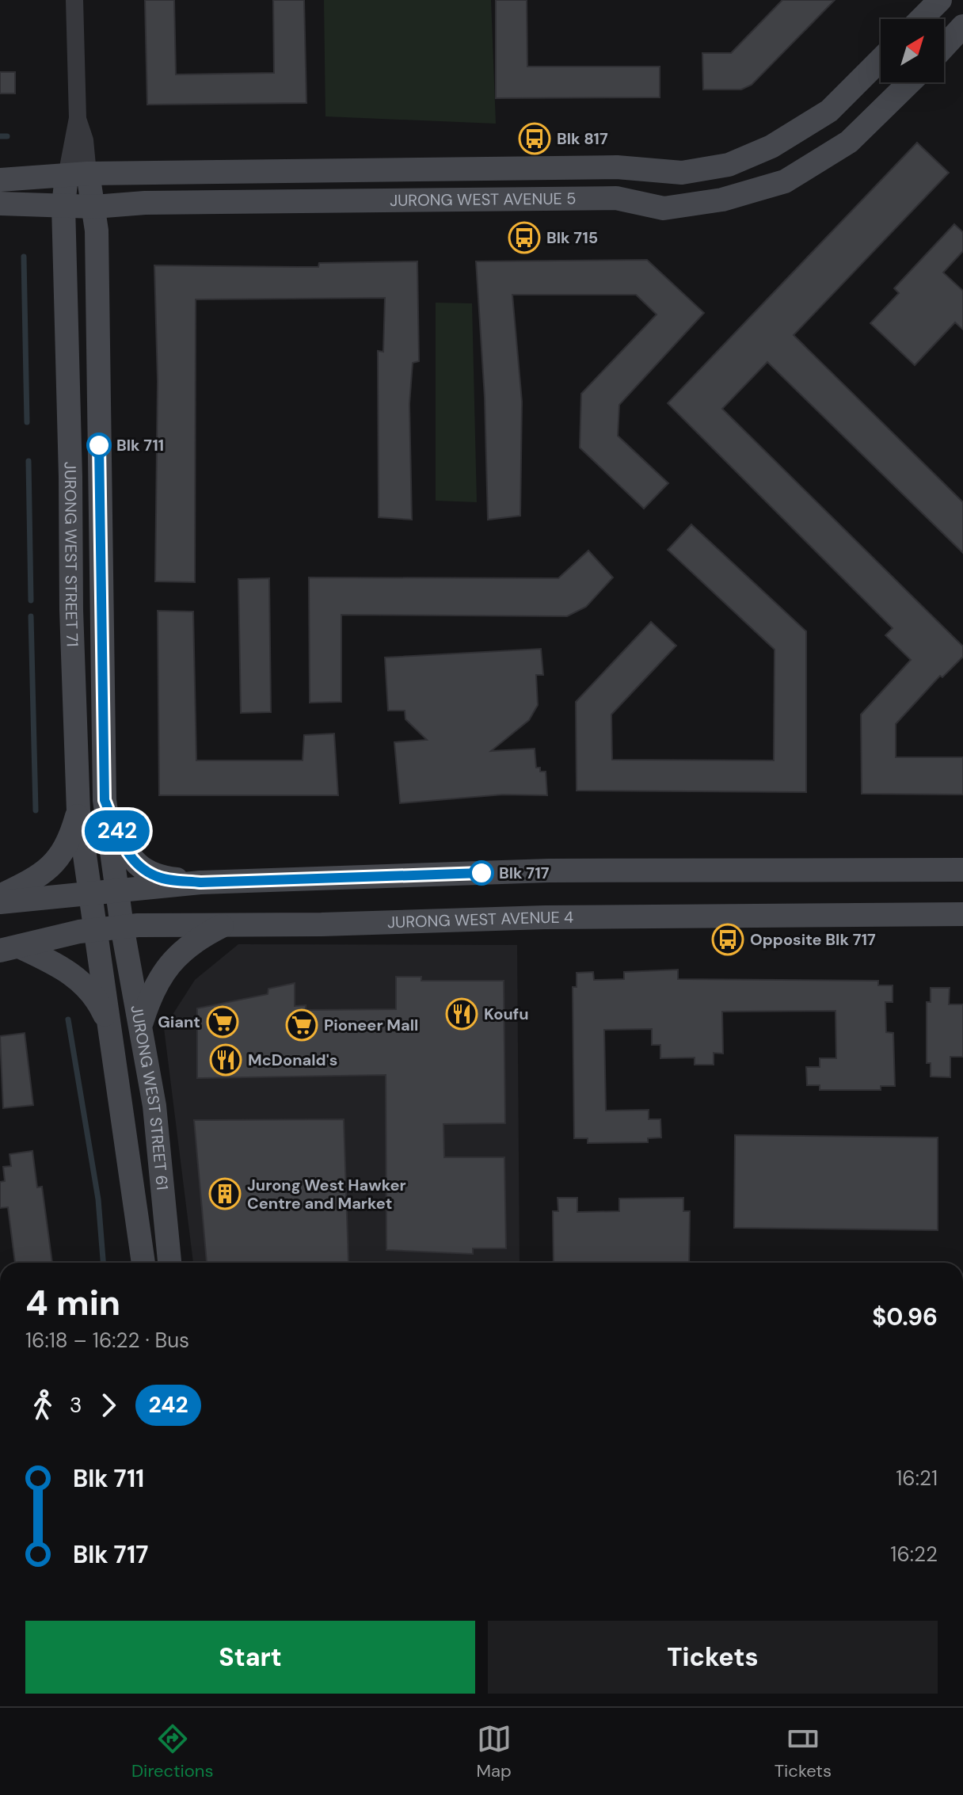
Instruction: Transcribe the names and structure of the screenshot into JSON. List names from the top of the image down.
{
  "streets": {
    "street": [
      "JURONG WEST AVENUE 5",
      "JURONG WEST STREET 71",
      "JURONG WEST AVENUE 4",
      "JURONG WEST STREET 61"
    ]
  },
  "crossings": [
    ["JURONG WEST AVENUE 5", "JURONG WEST STREET 71"],
    ["JURONG WEST STREET 71", "JURONG WEST AVENUE 4"],
    ["JURONG WEST STREET 71", "JURONG WEST STREET 61"],
    ["JURONG WEST AVENUE 4", "JURONG WEST STREET 61"]
  ],
  "places": {
    "bus stop": ["Blk 817", "Blk 715", "Opposite Blk 717"],
    "other": ["Blk 711", "Blk 717"],
    "restaurant": ["Koufu", "McDonald's"],
    "supermarket": ["Giant", "Pioneer Mall"],
    "building": ["Jurong West Hawker Centre and Market"]
  },
  "lines": ["bus line 242"],
  "north": "top right",
  "page": {
    "on_map": "242",
    "heading": ["4 min", "16:18 – 16:22 · Bus", "$0.96"],
    "legs": ["3", "242"],
    "list": [
      {
        "name": "Blk 711",
        "value": "16:21"
      },
      {
        "name": "Blk 717",
        "value": "16:22"
      }
    ],
    "buttons": ["Start", "Tickets"],
    "tabs": ["Directions", "Map", "Tickets"]
  }
}
